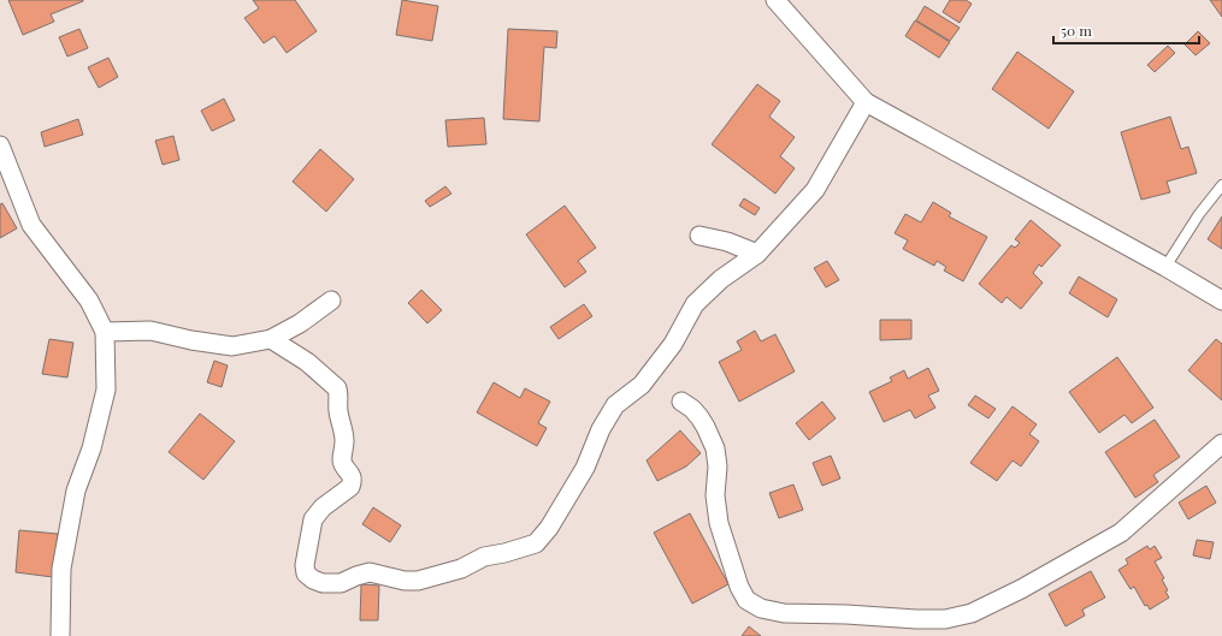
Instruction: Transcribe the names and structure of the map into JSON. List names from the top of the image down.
{
  "scale_bar": "50 m"
}
